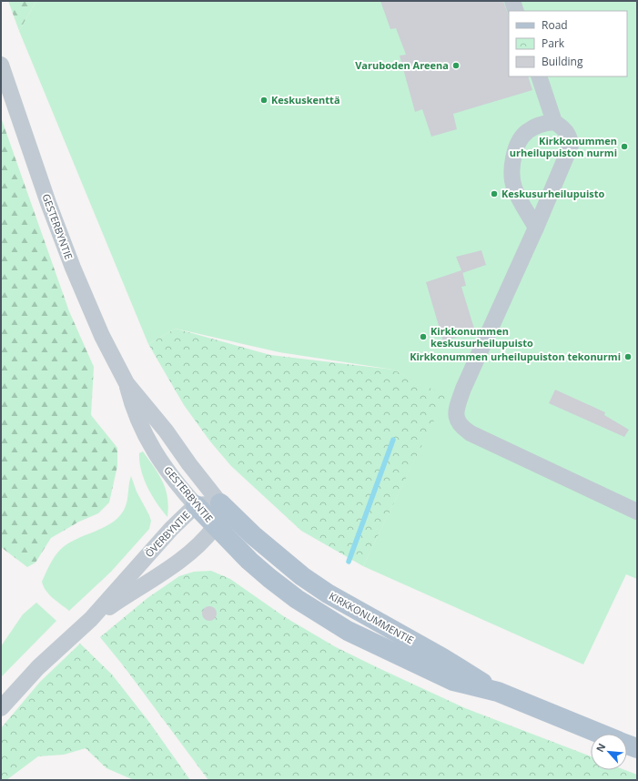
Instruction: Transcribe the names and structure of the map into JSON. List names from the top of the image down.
{
  "streets": {
    "main road": ["GESTERBYNTIE", "KIRKKONUMMENTIE"],
    "street": ["ÖVERBYNTIE"]
  },
  "crossings": [
    ["GESTERBYNTIE", "ÖVERBYNTIE"],
    ["GESTERBYNTIE", "KIRKKONUMMENTIE"],
    ["ÖVERBYNTIE", "KIRKKONUMMENTIE"]
  ],
  "places": [
    "Varuboden Areena",
    "Keskuskenttä",
    "Kirkkonummen urheilupuiston nurmi",
    "Keskusurheilupuisto",
    "Kirkkonummen keskusurheilupuisto",
    "Kirkkonummen urheilupuiston tekonurmi"
  ],
  "legend": ["Road", "Park", "Building"],
  "north": "top left"
}
